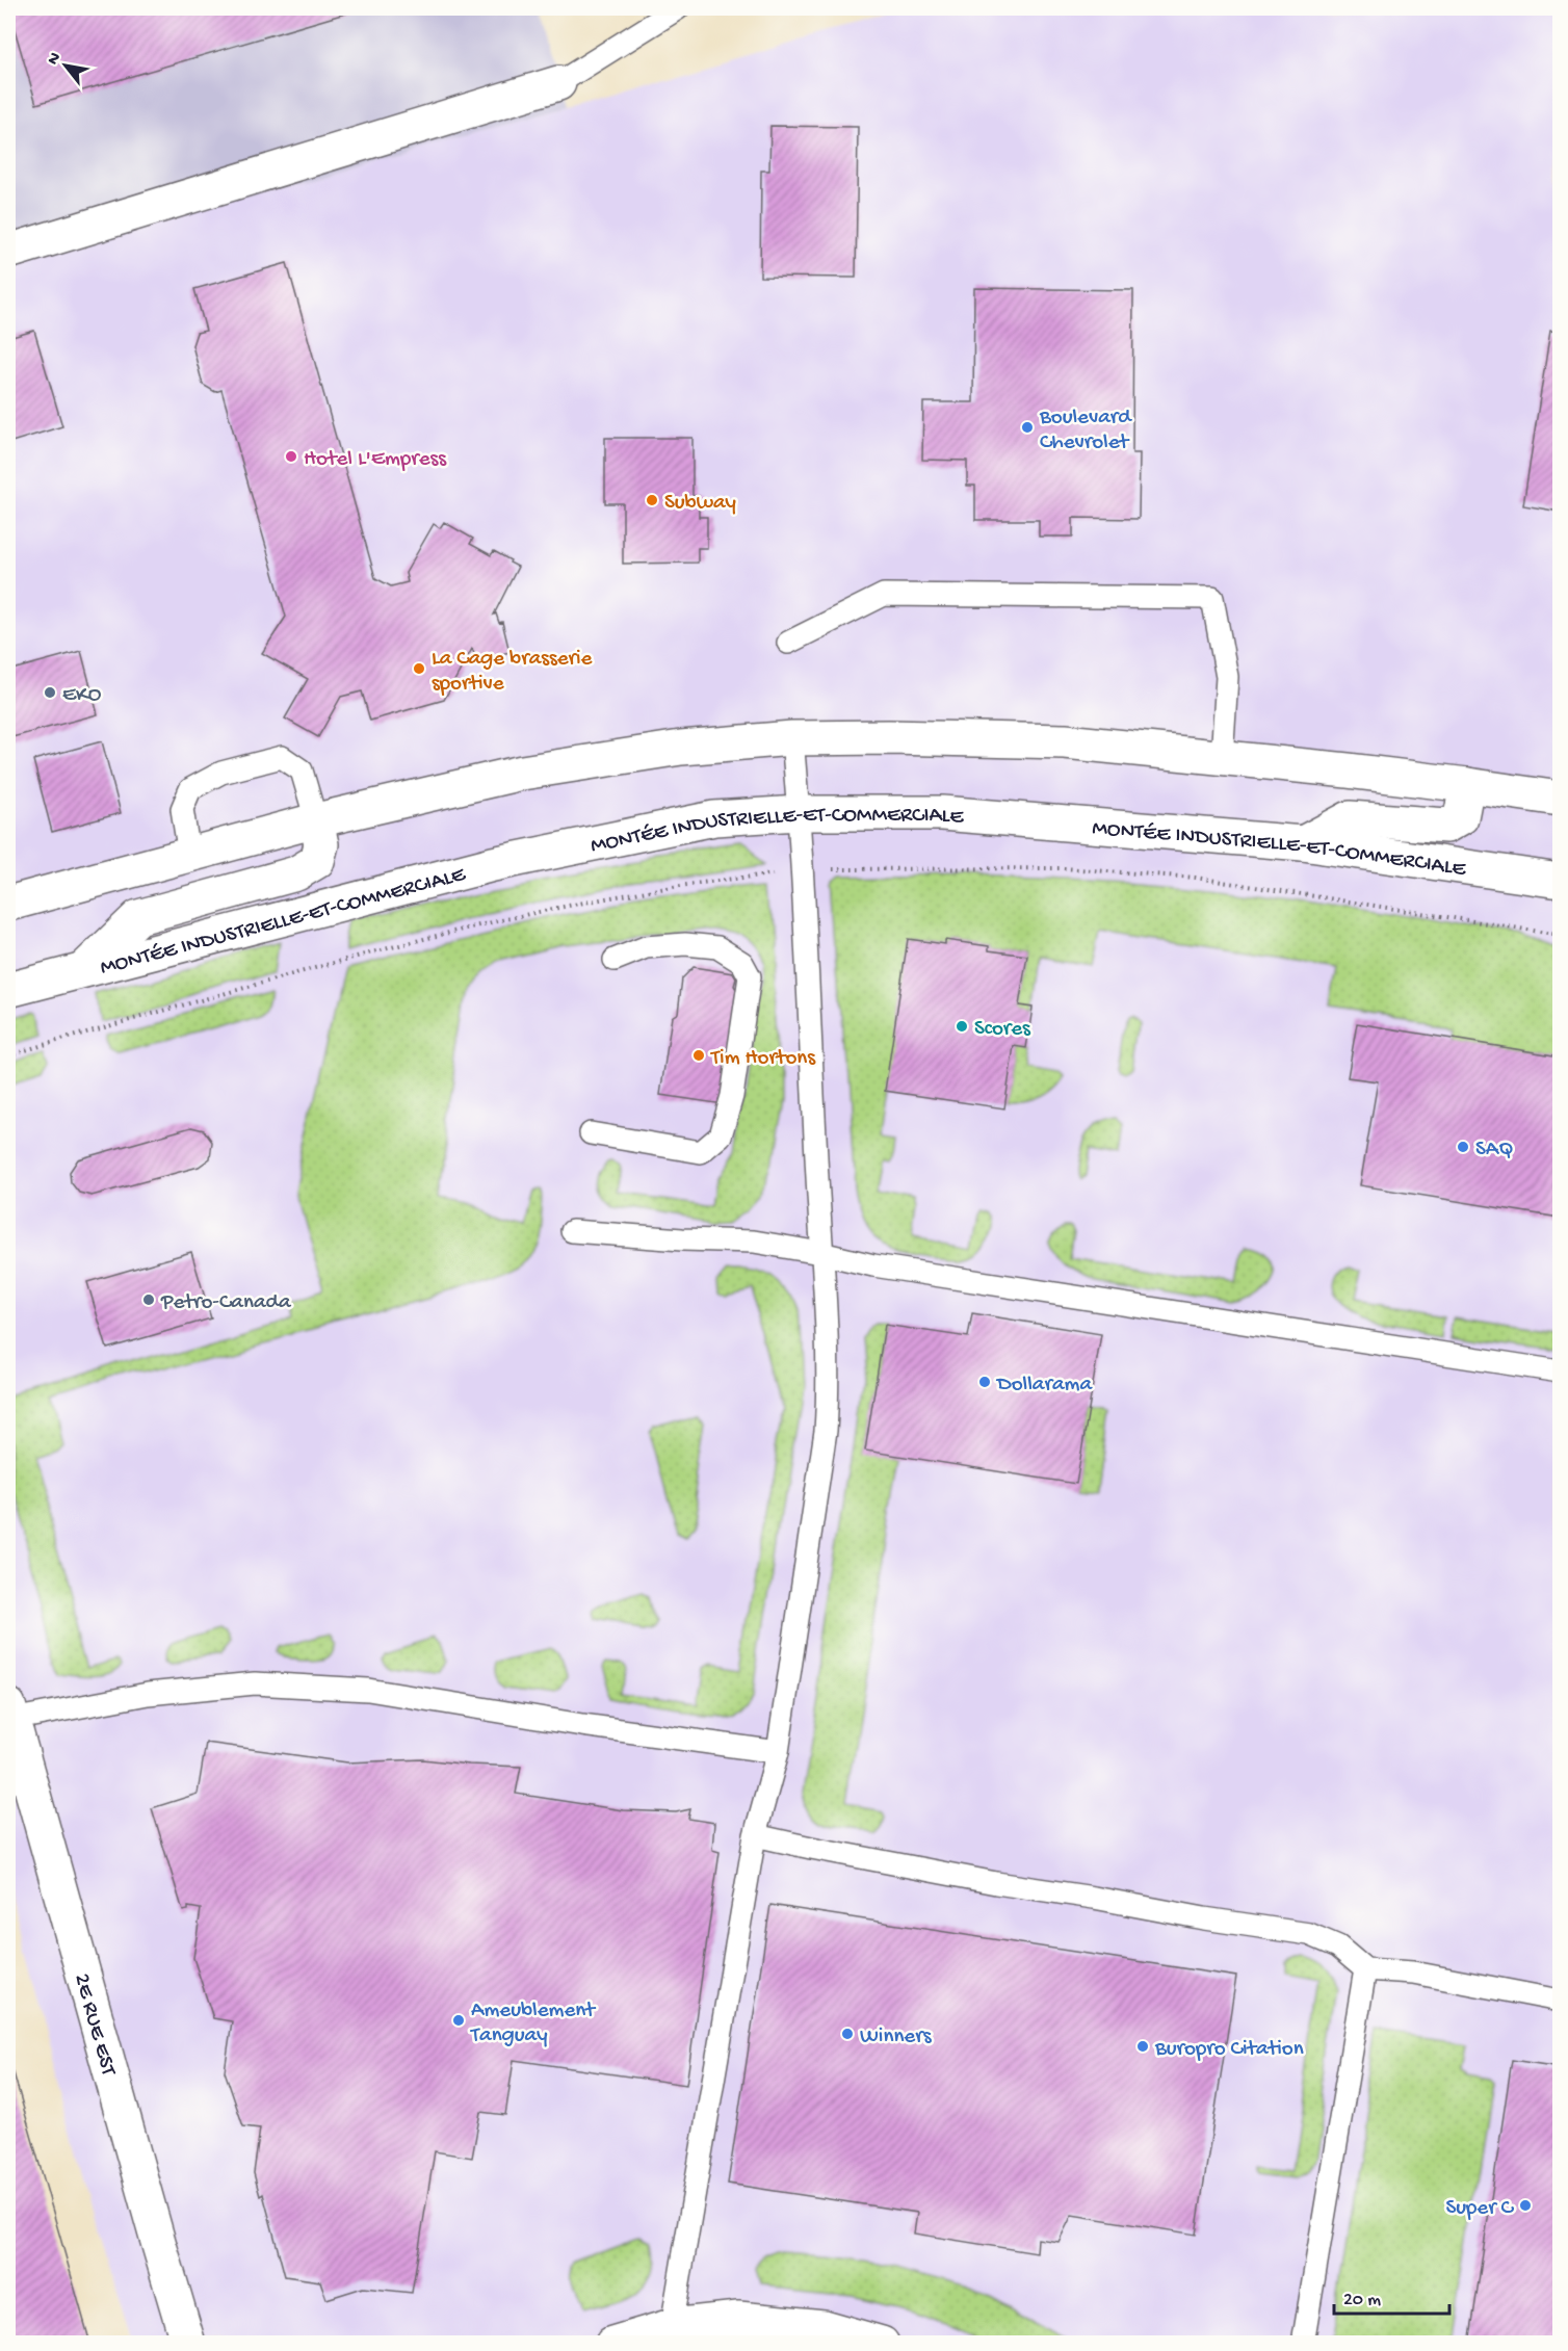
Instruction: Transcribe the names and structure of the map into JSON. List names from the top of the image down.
{
  "streets": {
    "main road": ["MONTÉE INDUSTRIELLE-ET-COMMERCIALE", "2E RUE EST"]
  },
  "places": [
    "Boulevard Chevrolet",
    "Hotel L'Empress",
    "Subway",
    "La Cage brasserie sportive",
    "EKO",
    "Scores",
    "Tim Hortons",
    "SAQ",
    "Petro-Canada",
    "Dollarama",
    "Ameublement Tanguay",
    "Winners",
    "Buropro Citation",
    "Super C"
  ],
  "scale_bar": "20 m",
  "north": "top left"
}
